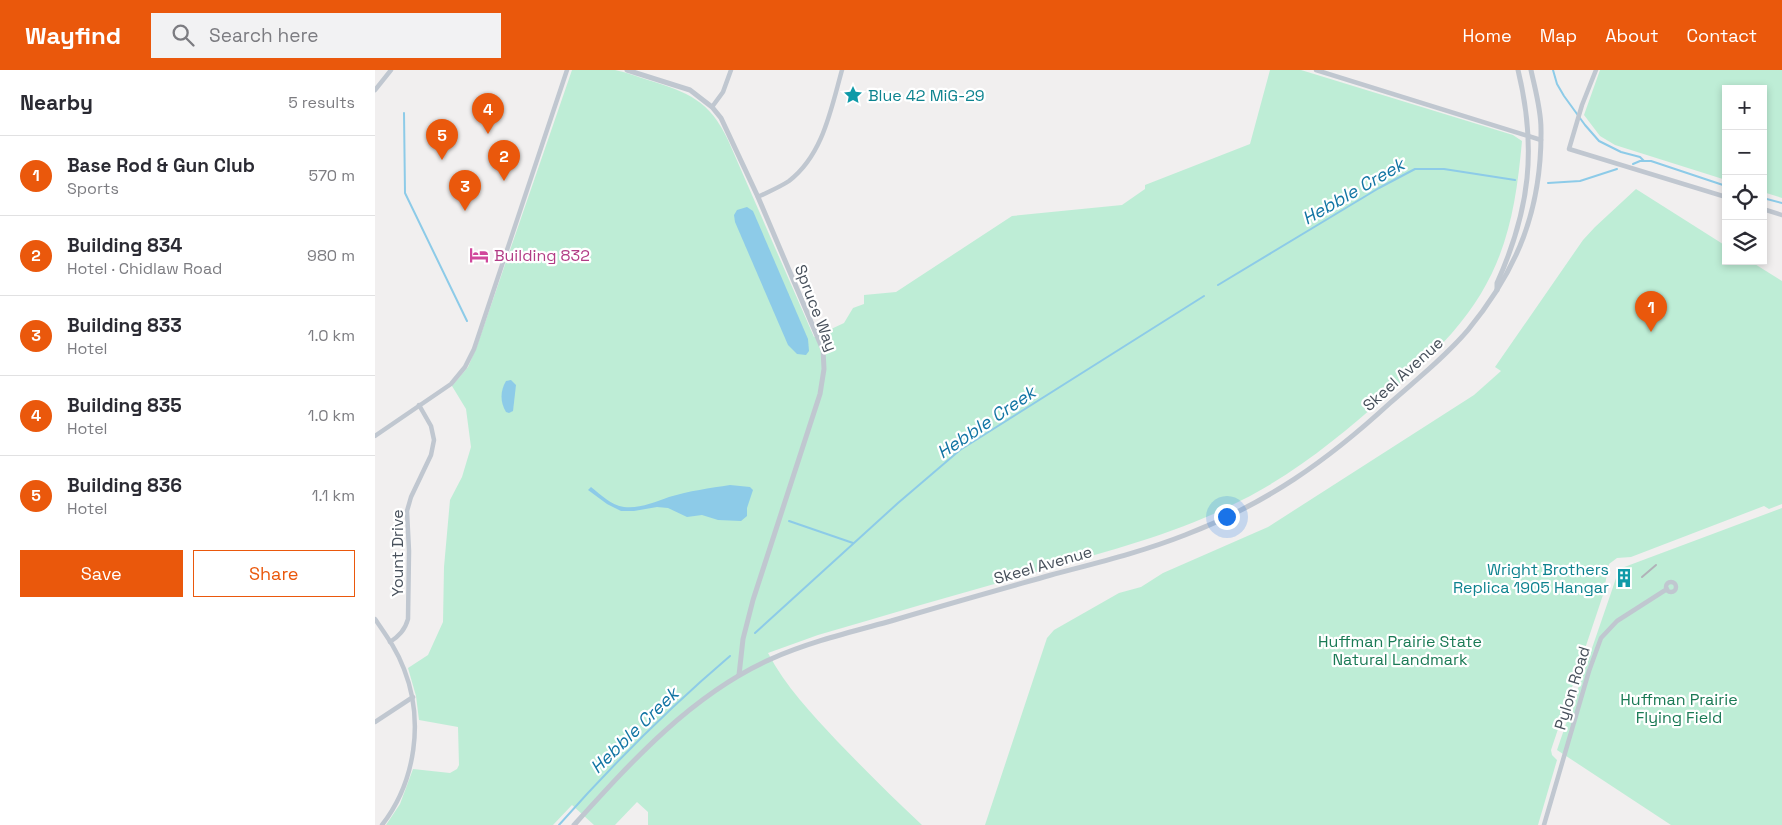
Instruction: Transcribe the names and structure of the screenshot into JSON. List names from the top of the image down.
{
  "streets": {
    "street": [
      "Spruce Way",
      "Skeel Avenue",
      "Yount Drive",
      "Pylon Road"
    ]
  },
  "crossings": [
    ["Spruce Way", "Skeel Avenue"]
  ],
  "water": ["Hebble Creek"],
  "parks": ["Huffman Prairie State Natural Landmark", "Huffman Prairie Flying Field"],
  "places": {
    "place": ["Blue 42 MiG-29"],
    "hotel": ["Building 832"],
    "building": ["Wright Brothers Replica 1905 Hangar"]
  },
  "page": {
    "header": "Wayfind",
    "search": "Search here",
    "nav": [
      "Home",
      "Map",
      "About",
      "Contact"
    ],
    "heading": ["Nearby", "5 results"],
    "map_buttons": ["+", "−"],
    "pins": [
      "4",
      "5",
      "2",
      "3",
      "1"
    ],
    "list": [
      {
        "mark": "1",
        "name": "Base Rod & Gun Club",
        "note": "Sports",
        "value": "570 m"
      },
      {
        "mark": "2",
        "name": "Building 834",
        "note": "Hotel · Chidlaw Road",
        "value": "980 m"
      },
      {
        "mark": "3",
        "name": "Building 833",
        "note": "Hotel",
        "value": "1.0 km"
      },
      {
        "mark": "4",
        "name": "Building 835",
        "note": "Hotel",
        "value": "1.0 km"
      },
      {
        "mark": "5",
        "name": "Building 836",
        "note": "Hotel",
        "value": "1.1 km"
      }
    ],
    "buttons": ["Save", "Share"]
  }
}
